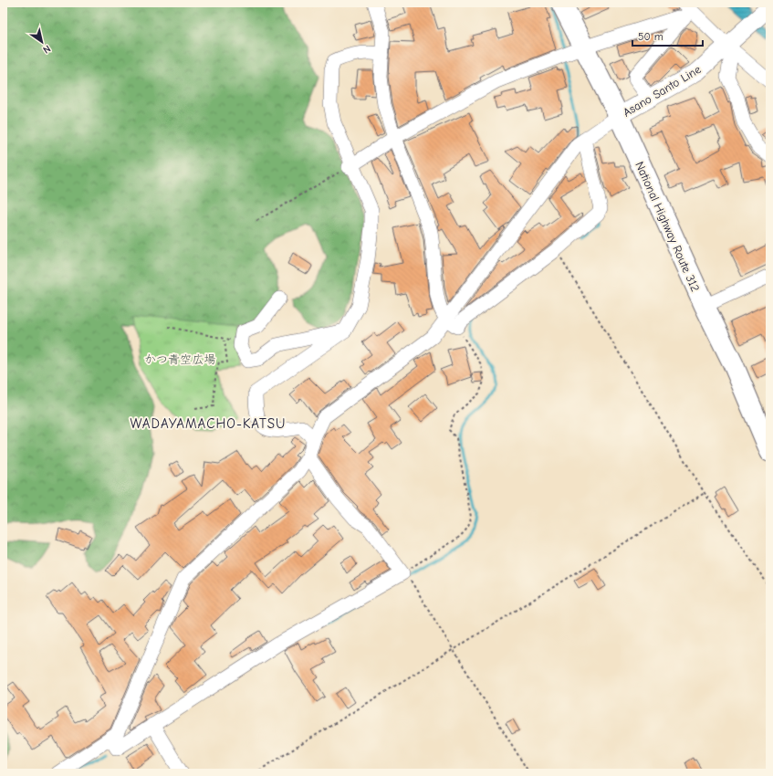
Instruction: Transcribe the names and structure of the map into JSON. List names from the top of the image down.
{
  "streets": {
    "highway": ["National Highway Route 312"],
    "main road": ["Asano Santo Line"]
  },
  "crossings": [
    ["Asano Santo Line", "National Highway Route 312"]
  ],
  "districts": ["WADAYAMACHO-KATSU"],
  "parks": ["かつ青空広場"],
  "scale_bar": "50 m",
  "north": "bottom right"
}
